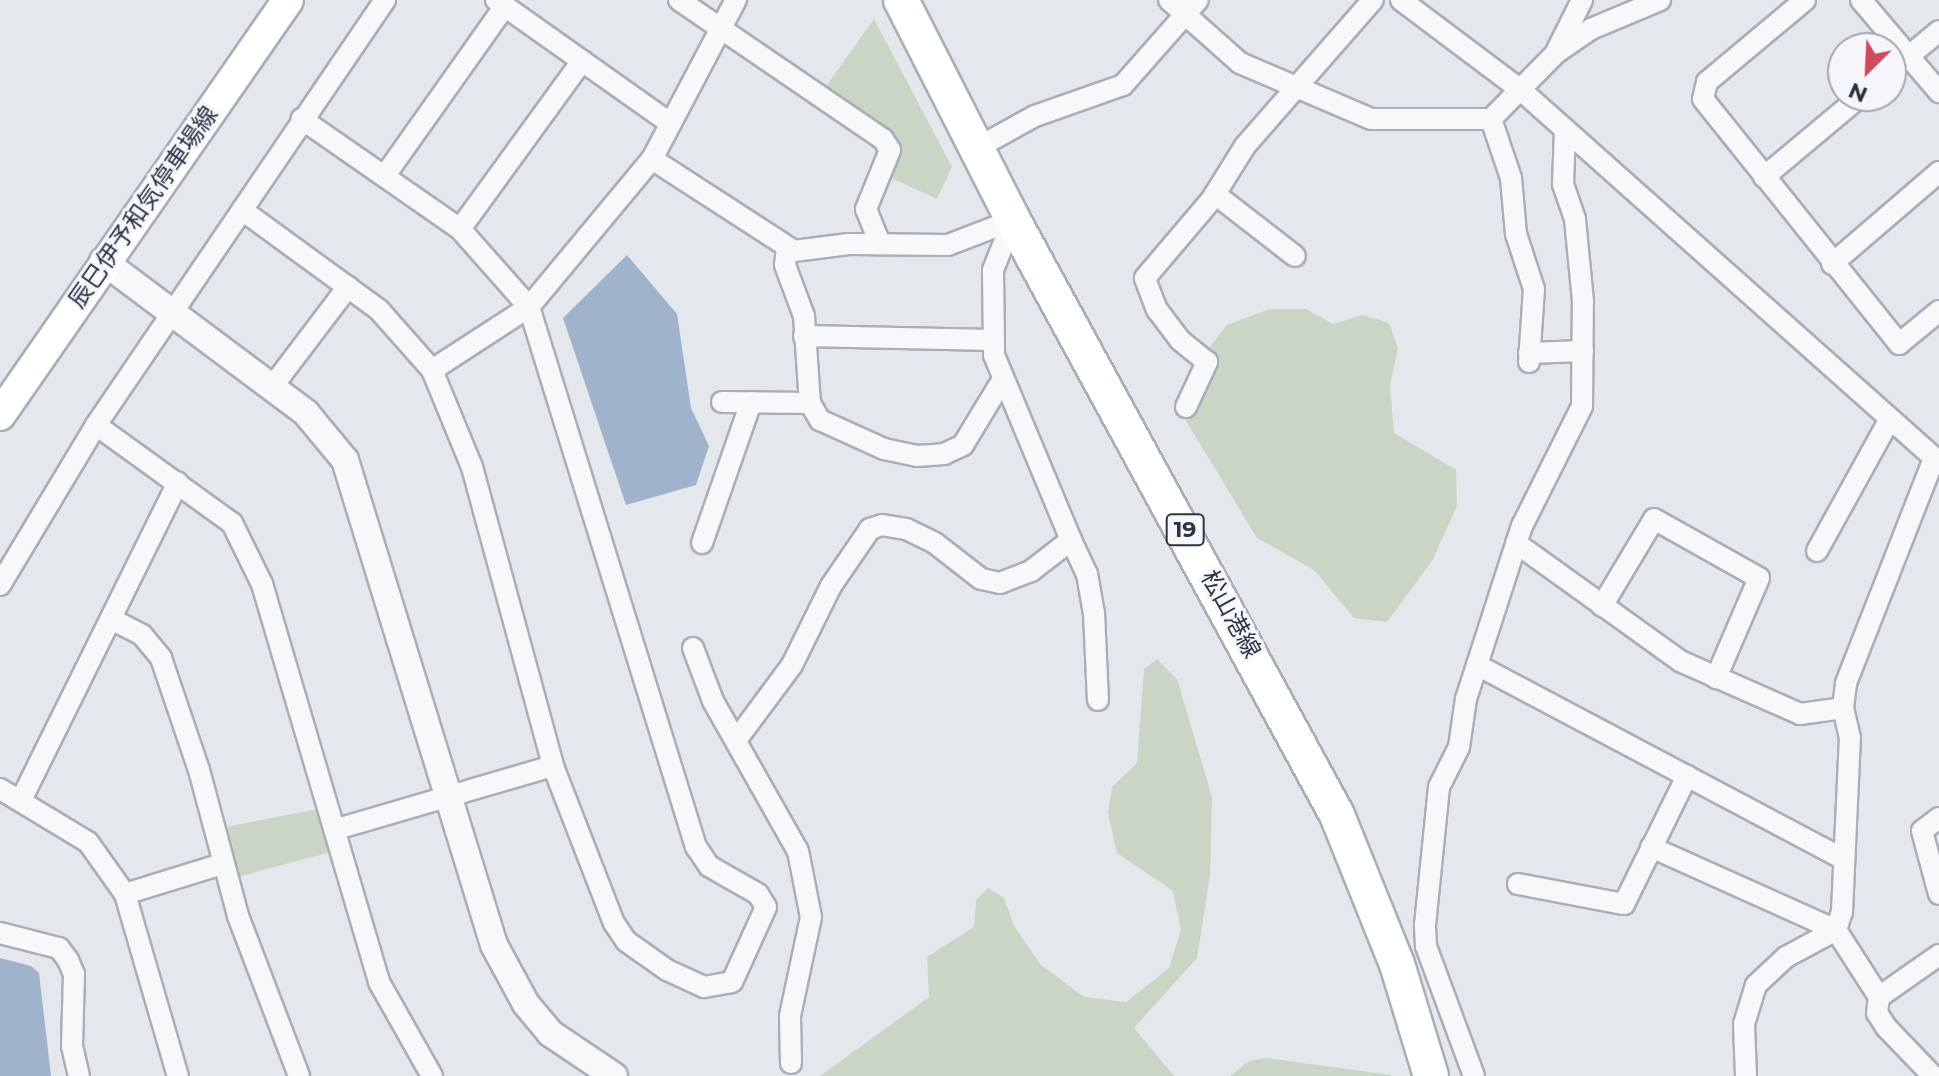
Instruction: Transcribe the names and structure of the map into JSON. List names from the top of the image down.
{
  "streets": {
    "main road": ["辰巳伊予和気停車場線", "19", "松山港線"]
  },
  "north": "bottom left"
}
